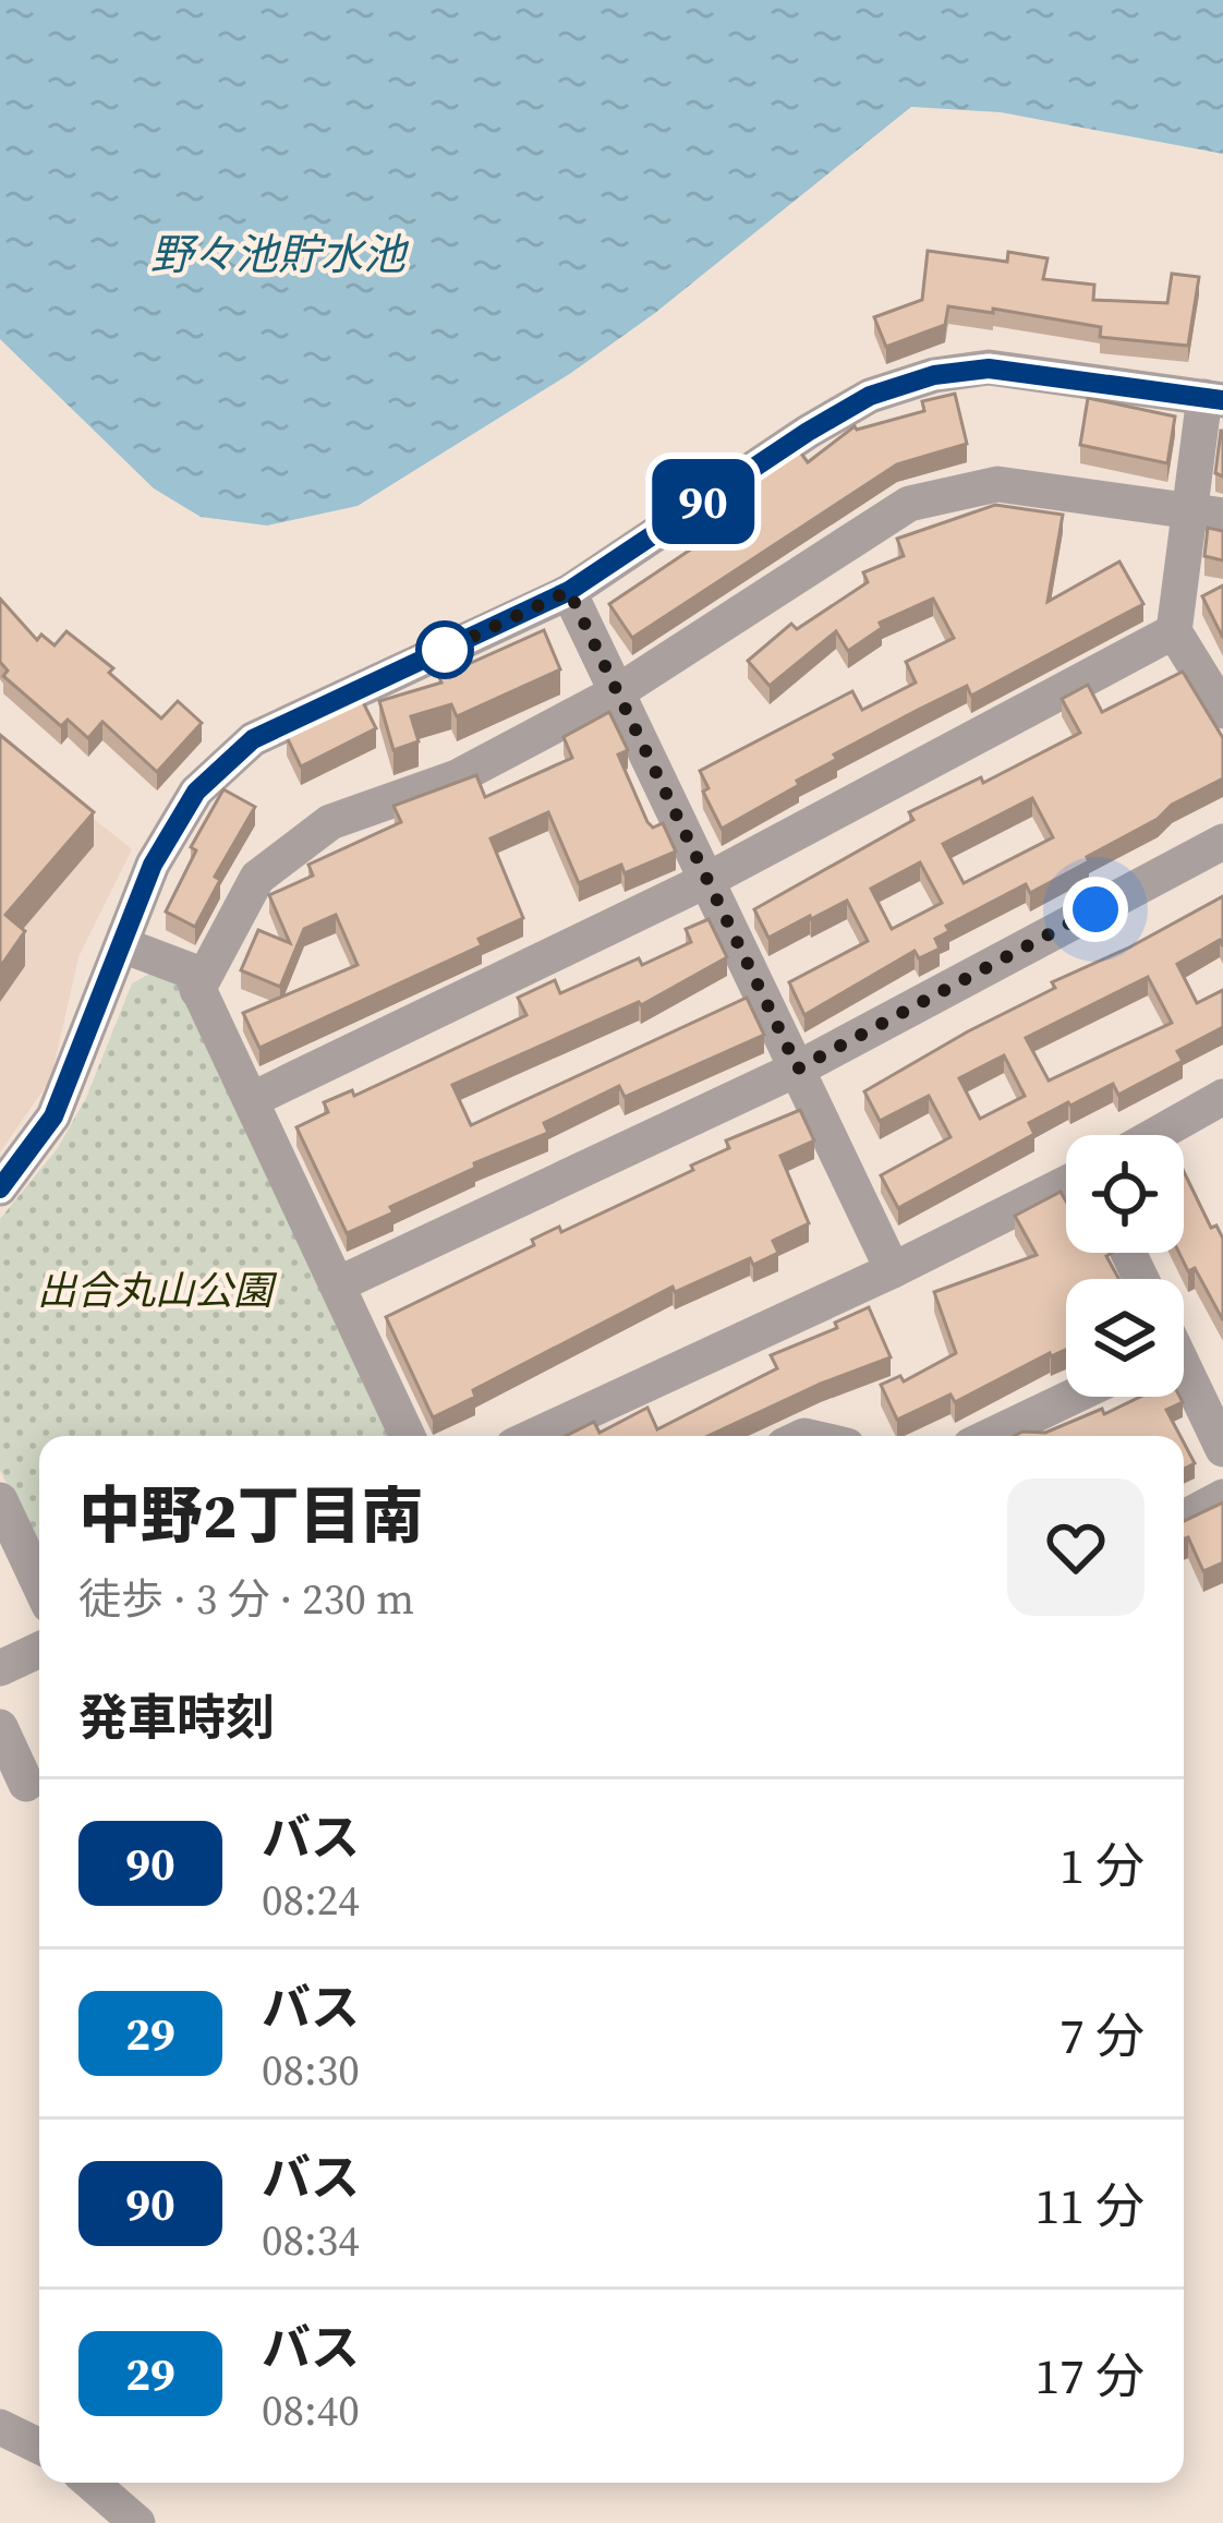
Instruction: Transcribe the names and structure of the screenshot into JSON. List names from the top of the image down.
{
  "water": ["野々池貯水池"],
  "parks": ["出合丸山公園"],
  "lines": ["bus line 90"],
  "page": {
    "on_map": "90",
    "heading": [
      ["中野2丁目南", "徒歩 · 3 分 · 230 m"],
      "発車時刻"
    ],
    "list": [
      {
        "mark": "90",
        "name": "バス",
        "note": "08:24",
        "value": "1 分"
      },
      {
        "mark": "29",
        "name": "バス",
        "note": "08:30",
        "value": "7 分"
      },
      {
        "mark": "90",
        "name": "バス",
        "note": "08:34",
        "value": "11 分"
      },
      {
        "mark": "29",
        "name": "バス",
        "note": "08:40",
        "value": "17 分"
      }
    ]
  }
}
